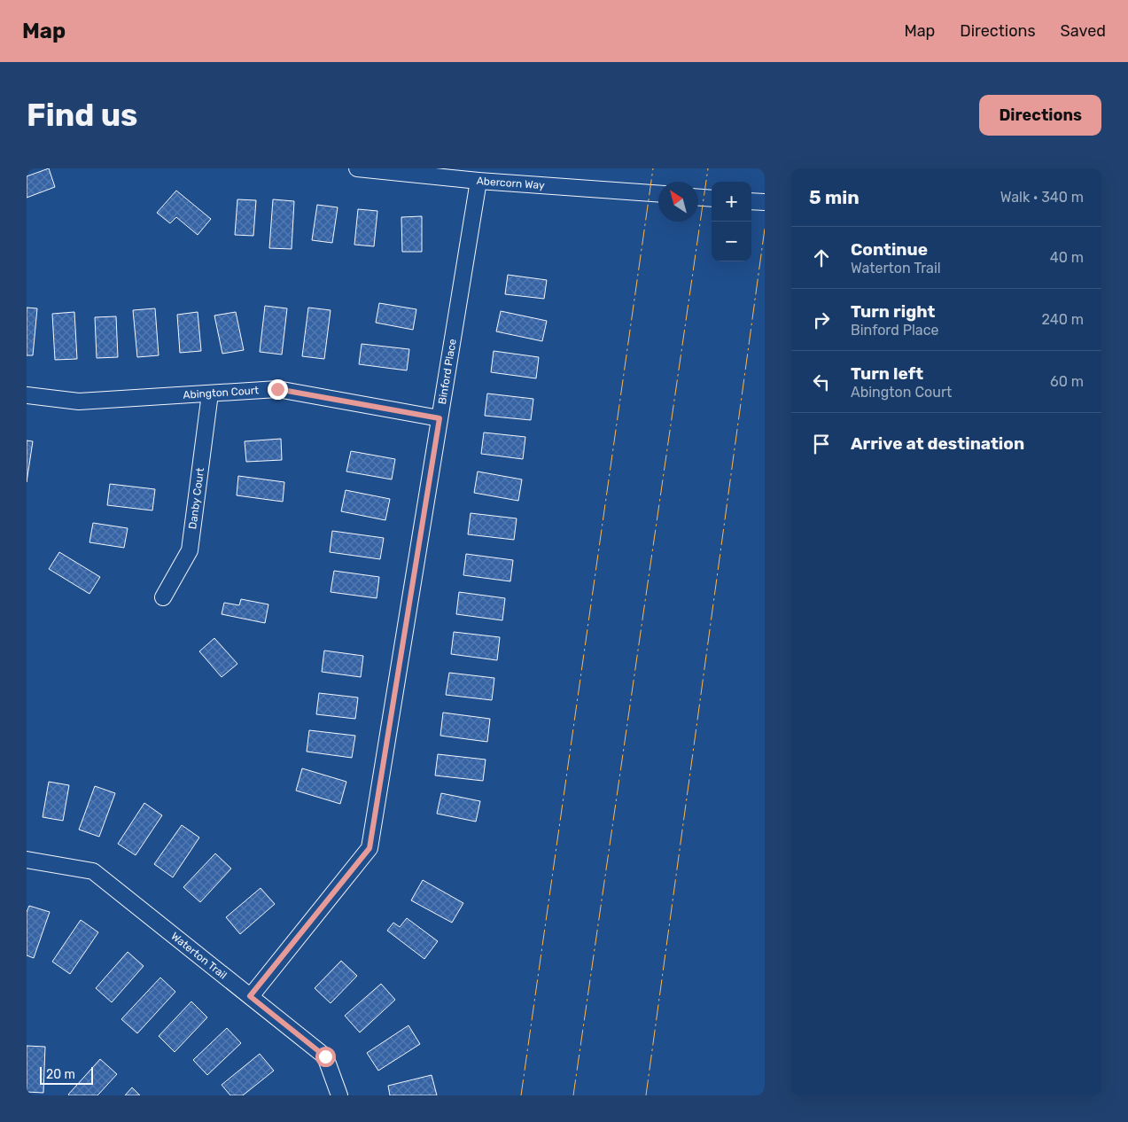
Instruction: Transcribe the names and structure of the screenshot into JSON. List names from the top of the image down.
{
  "streets": {
    "street": [
      "Abercorn Way",
      "Binford Place",
      "Abington Court",
      "Danby Court",
      "Waterton Trail"
    ]
  },
  "crossings": [
    ["Abercorn Way", "Binford Place"],
    ["Binford Place", "Abington Court"],
    ["Binford Place", "Waterton Trail"],
    ["Abington Court", "Danby Court"]
  ],
  "scale_bar": "20 m",
  "north": "top left",
  "page": {
    "header": "Map",
    "nav": ["Map", "Directions", "Saved"],
    "buttons": "Directions",
    "title": "Find us",
    "heading": ["5 min", "Walk · 340 m"],
    "map_buttons": ["+", "−"],
    "list": [
      ["Continue", "Waterton Trail", "40 m"],
      ["Turn right", "Binford Place", "240 m"],
      ["Turn left", "Abington Court", "60 m"],
      "Arrive at destination"
    ],
    "scale": "20 m"
  }
}
